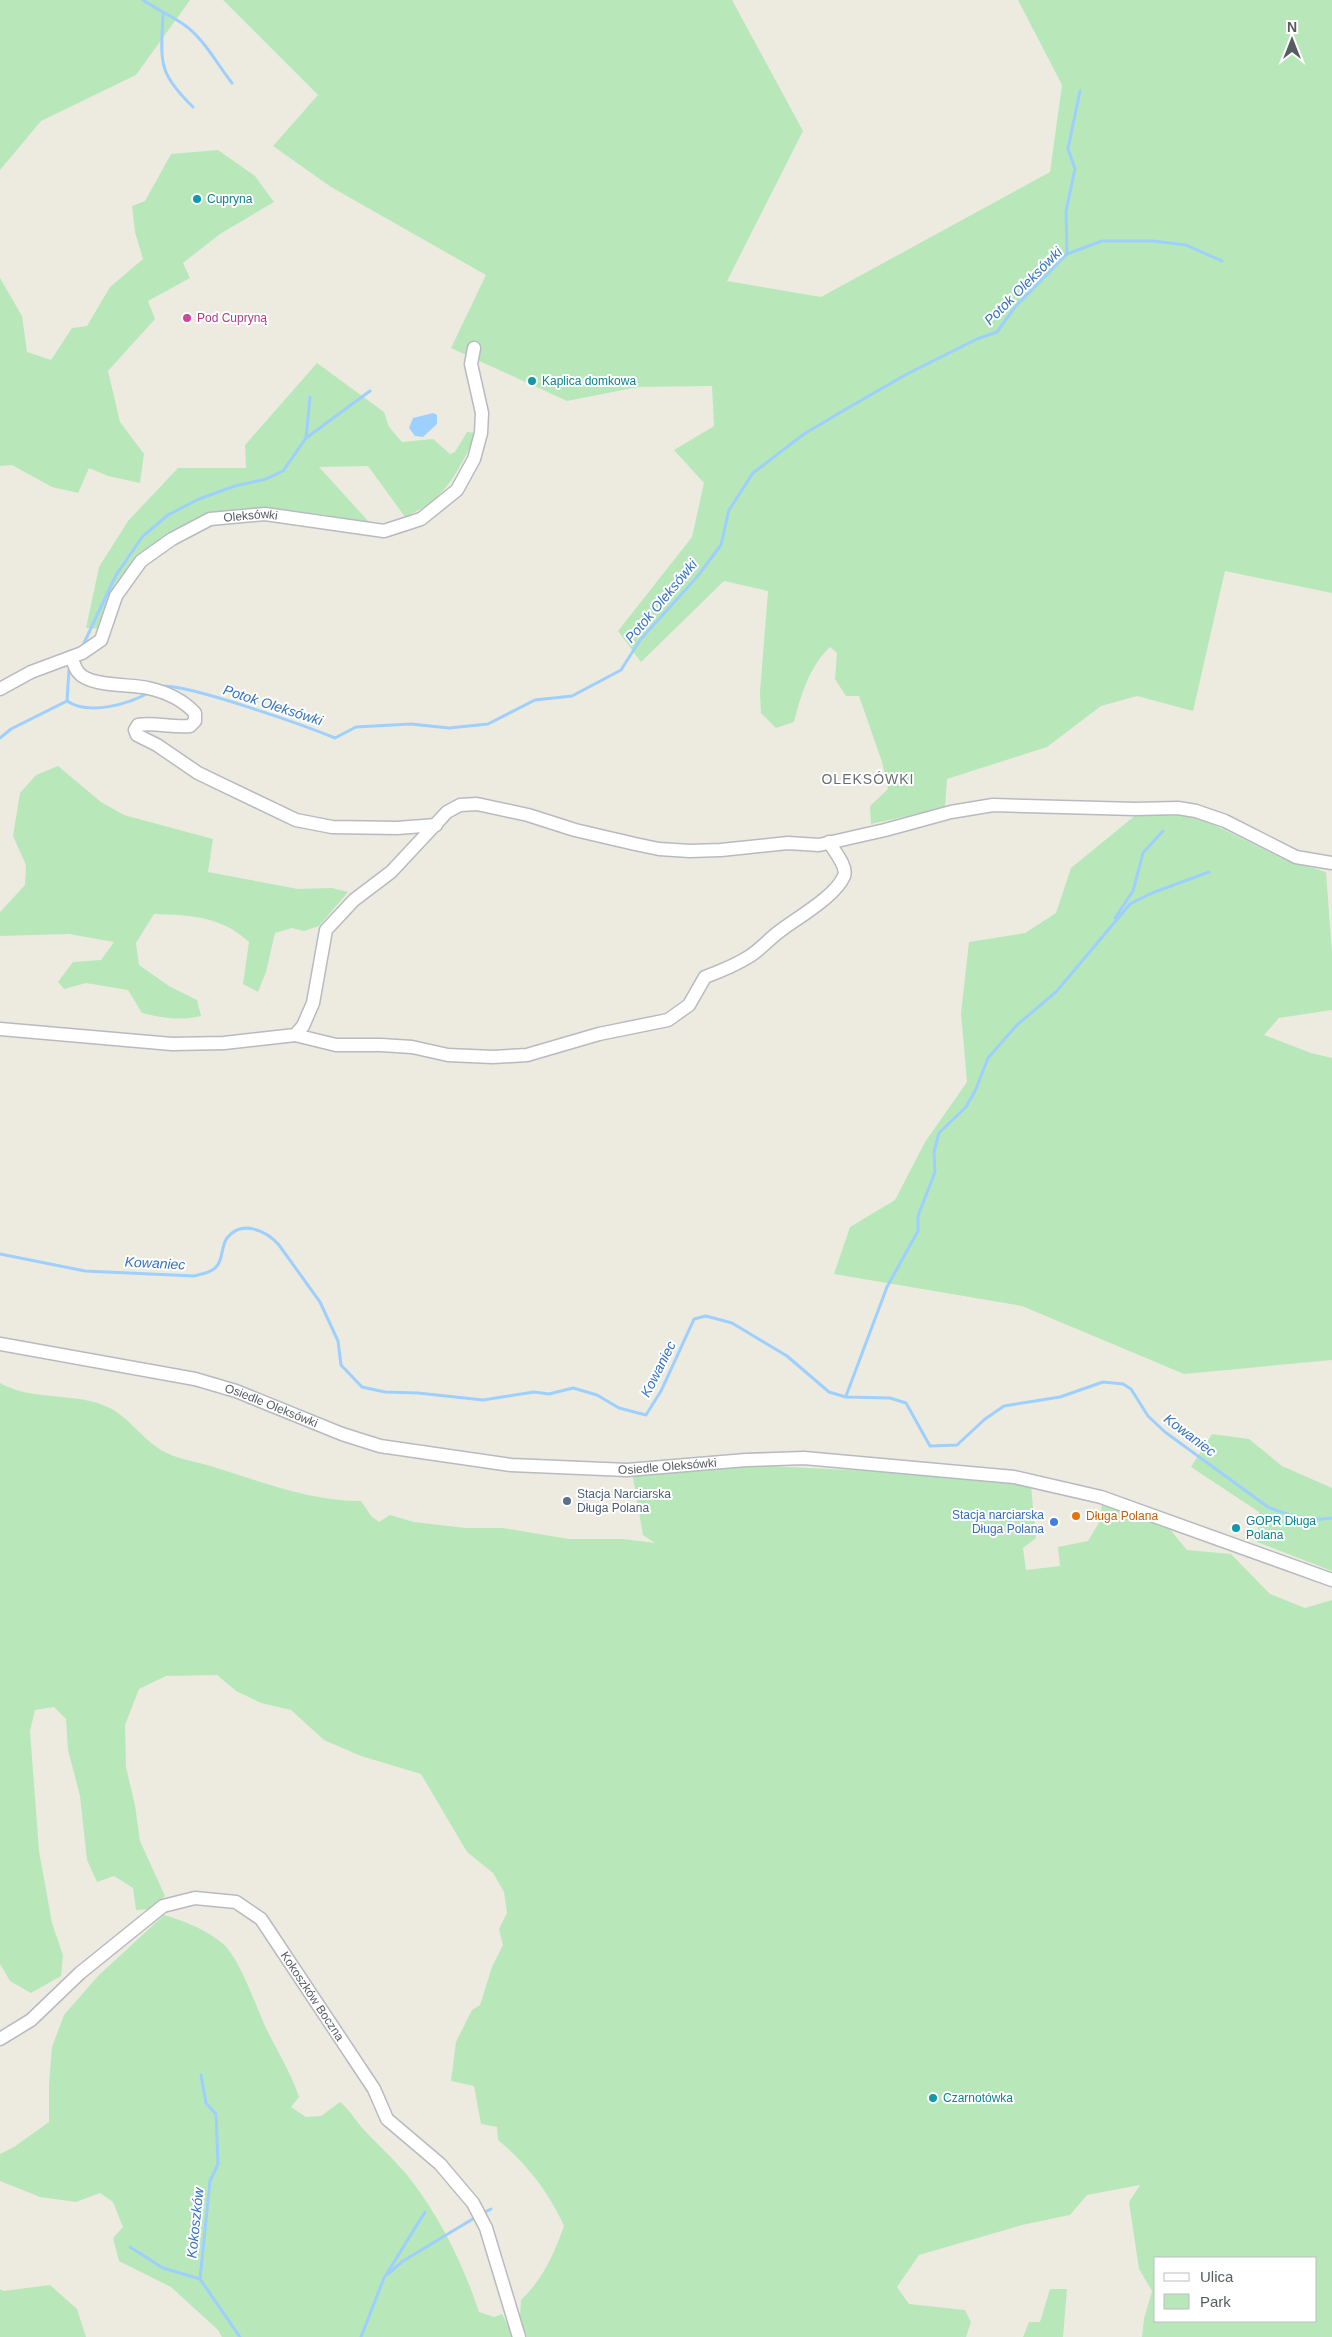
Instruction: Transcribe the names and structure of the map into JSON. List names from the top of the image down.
{
  "streets": {
    "street": ["Oleksówki", "Osiedle Oleksówki", "Kokoszków Boczna"]
  },
  "districts": ["OLEKSÓWKI"],
  "water": ["Potok Oleksówki", "Kowaniec", "Kokoszków"],
  "places": [
    "Cupryna",
    "Pod Cupryną",
    "Kaplica domkowa",
    "Stacja Narciarska Długa Polana",
    "Długa Polana",
    "Stacja narciarska Długa Polana",
    "GOPR Długa Polana",
    "Czarnotówka"
  ],
  "legend": ["Ulica", "Park"],
  "north": "top"
}
